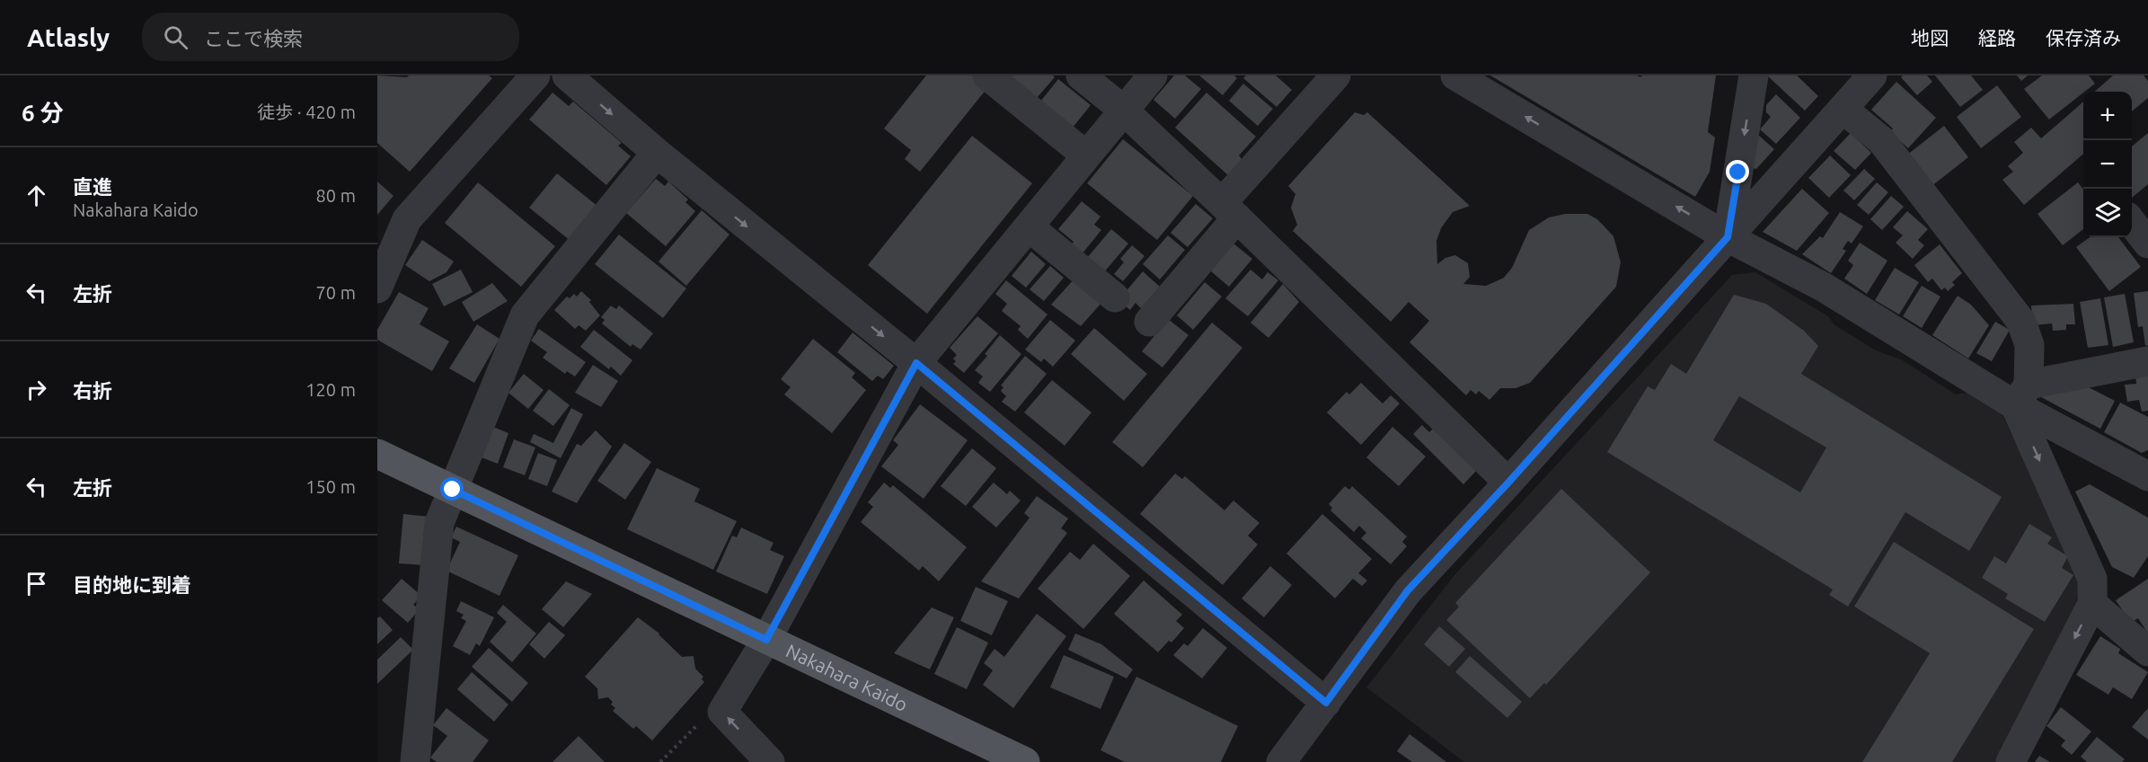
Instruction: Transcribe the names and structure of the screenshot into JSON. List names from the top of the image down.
{
  "streets": {
    "main road": ["Nakahara Kaido"]
  },
  "page": {
    "header": "Atlasly",
    "search": "ここで検索",
    "nav": ["地図", "経路", "保存済み"],
    "heading": ["6 分", "徒歩 · 420 m"],
    "map_buttons": ["+", "−"],
    "list": [
      ["直進", "Nakahara Kaido", "80 m"],
      ["左折", "70 m"],
      ["右折", "120 m"],
      ["左折", "150 m"],
      "目的地に到着"
    ]
  }
}
